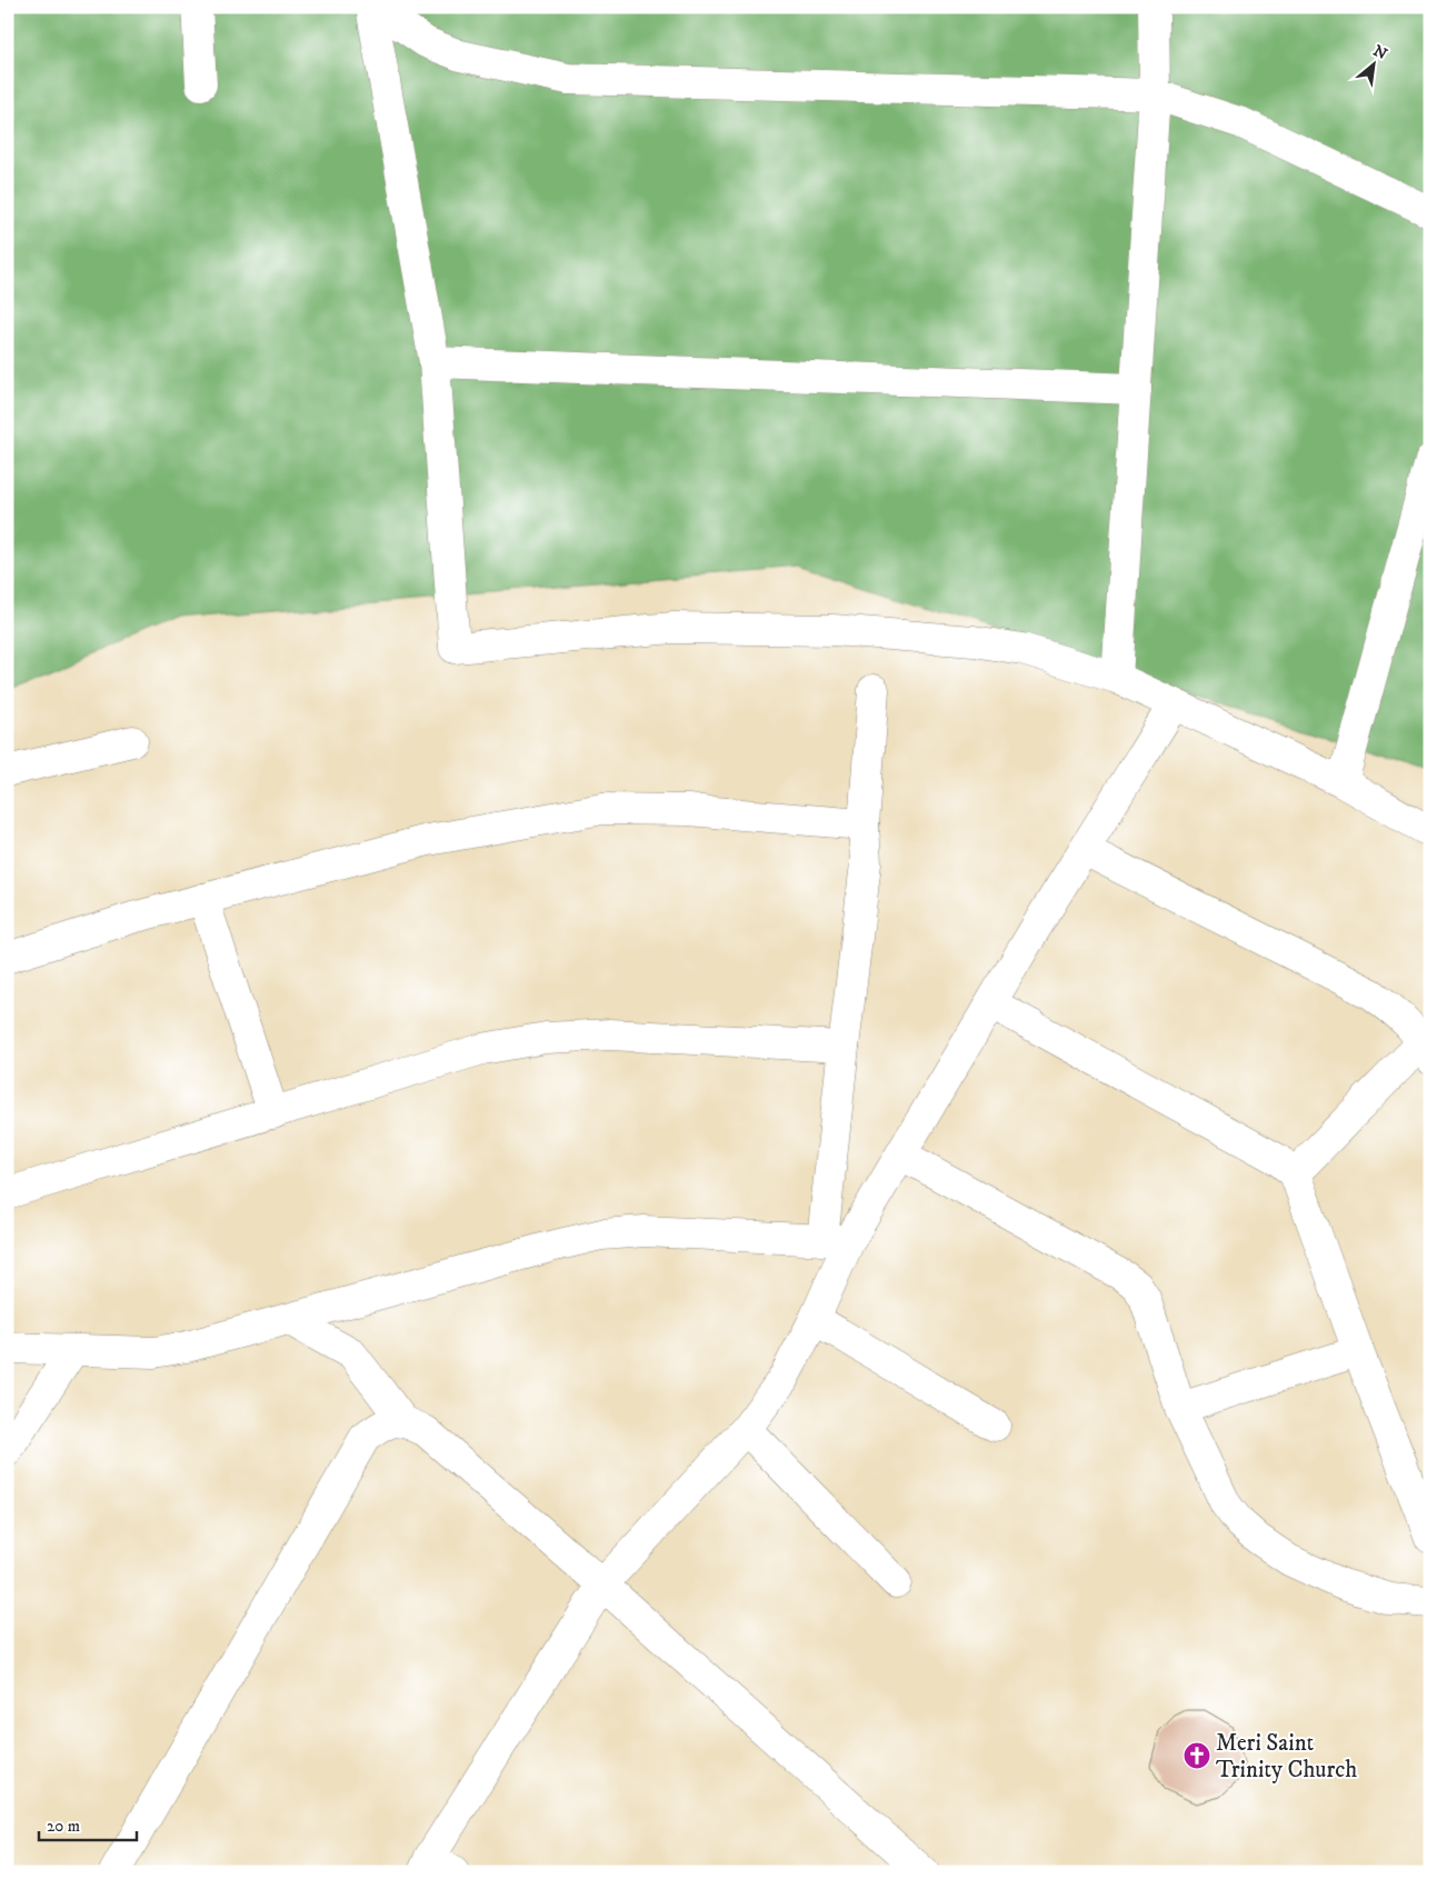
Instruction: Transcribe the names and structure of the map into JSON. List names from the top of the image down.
{
  "places": {
    "church": ["Meri Saint Trinity Church"]
  },
  "scale_bar": "20 m",
  "north": "top right"
}
